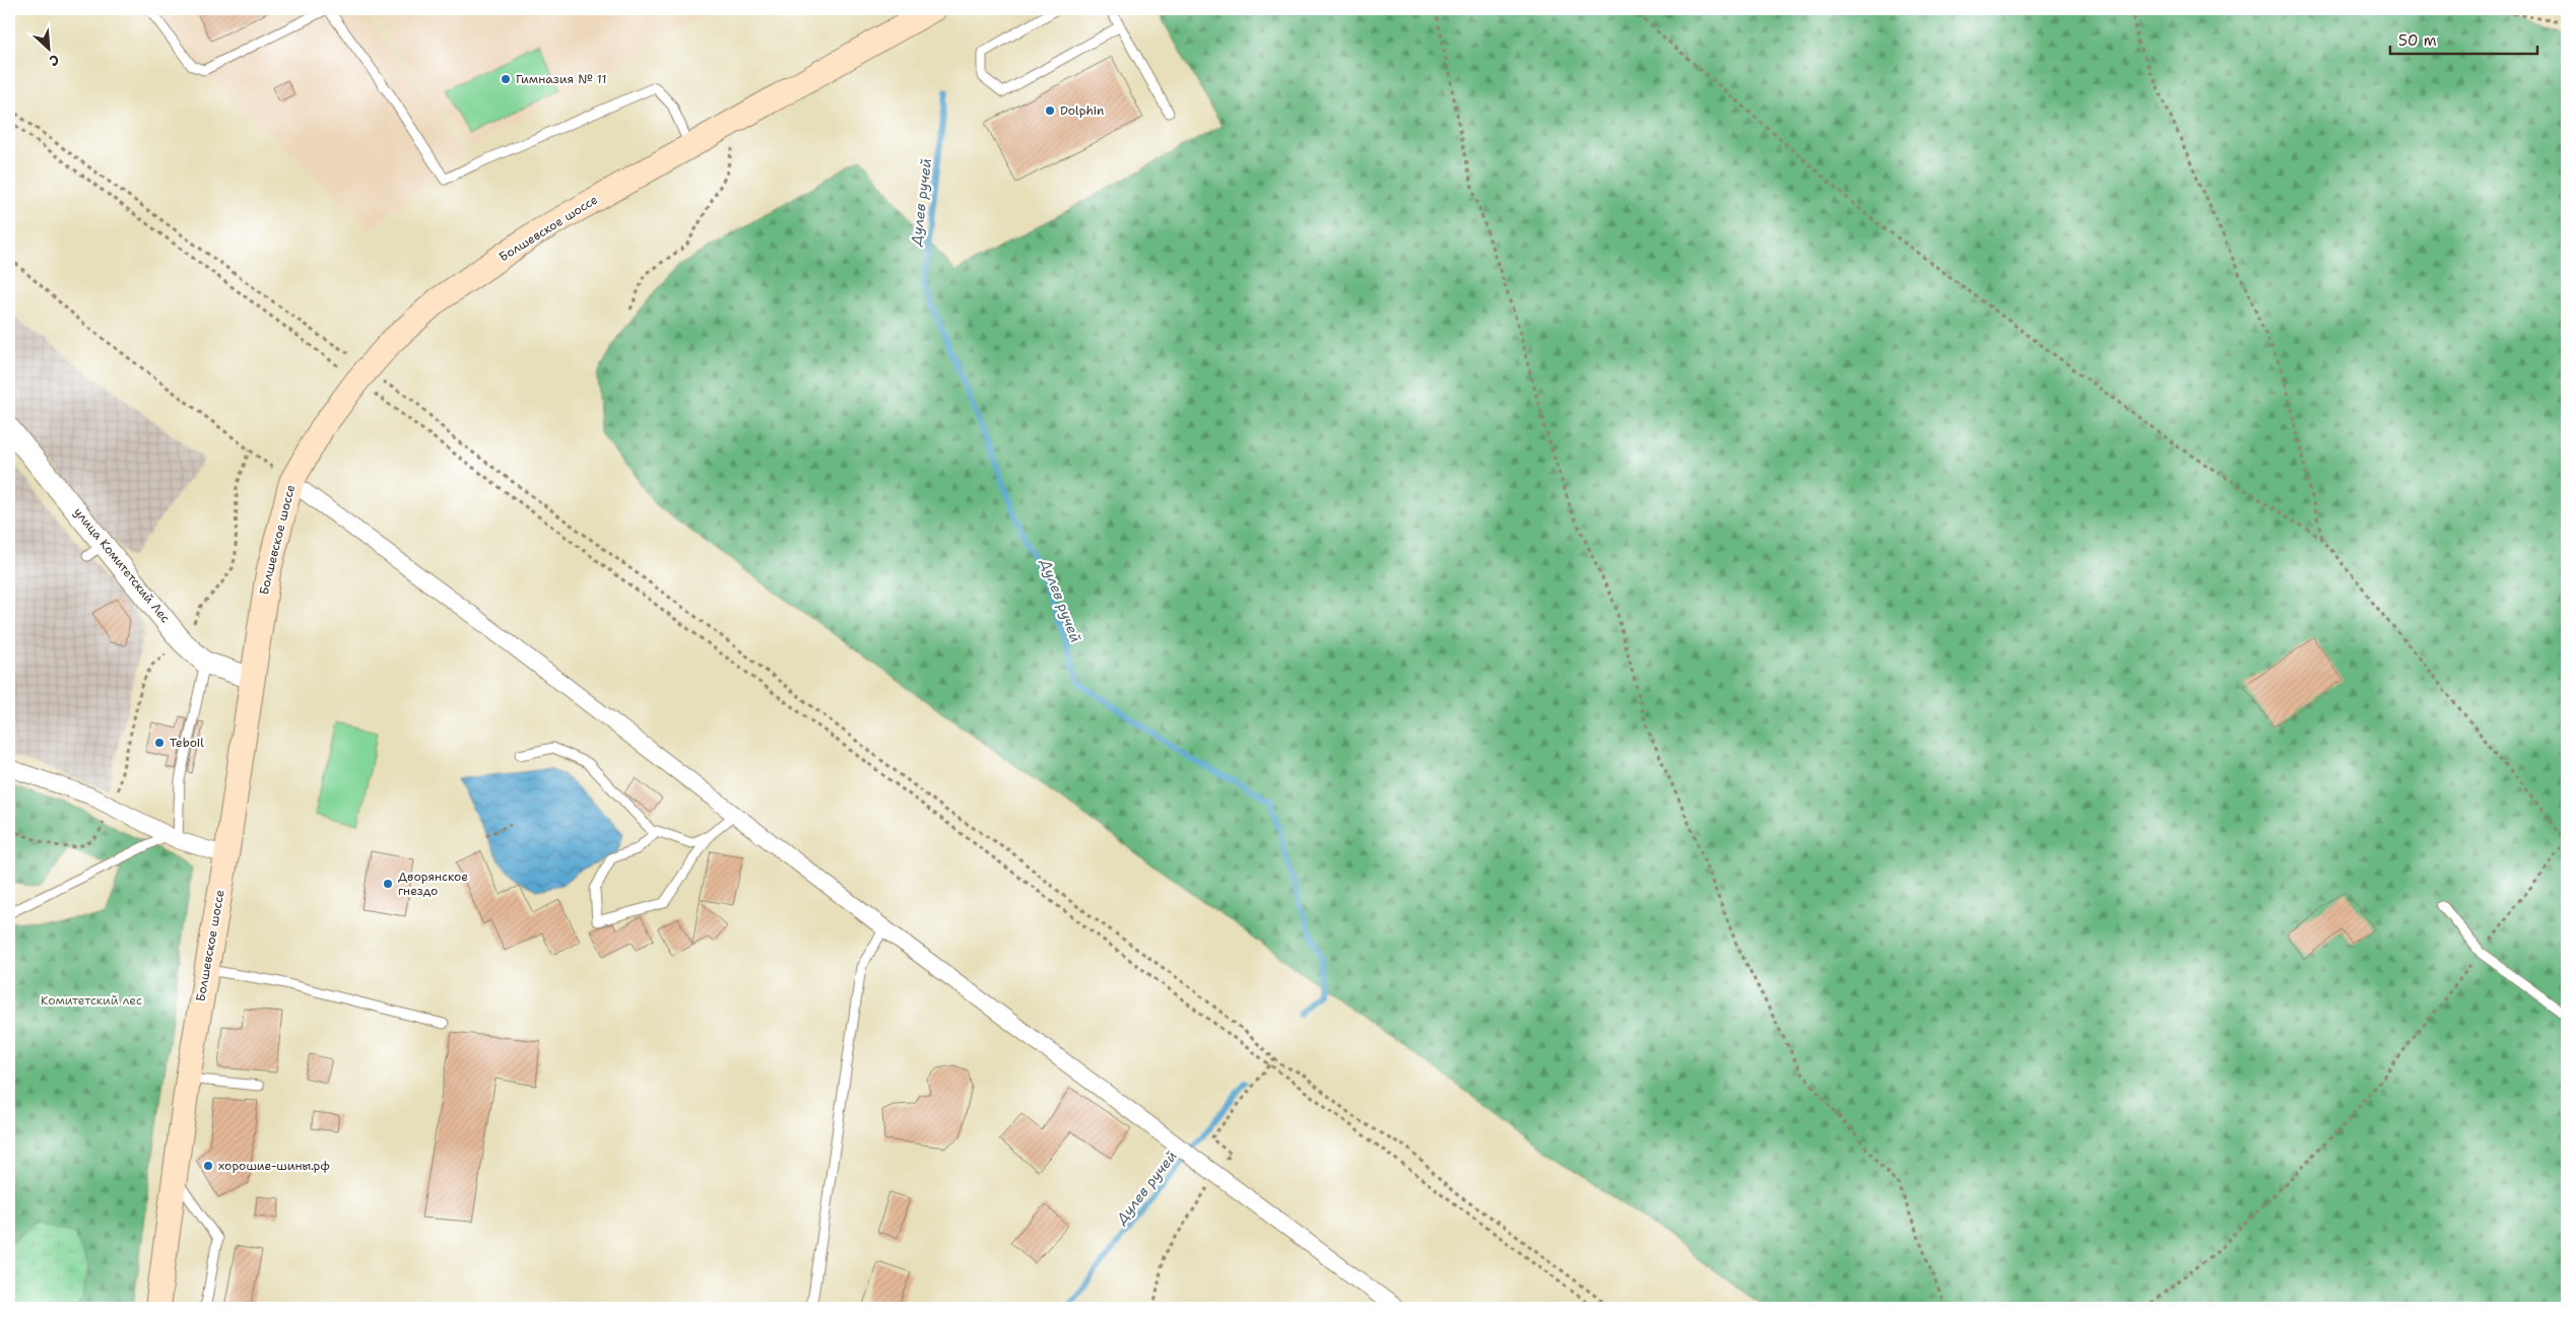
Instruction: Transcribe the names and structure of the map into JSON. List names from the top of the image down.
{
  "streets": {
    "main road": ["Болшевское шоссе"],
    "street": ["улица Комитетский Лес"]
  },
  "crossings": [
    ["Болшевское шоссе", "улица Комитетский Лес"]
  ],
  "water": ["Дулев ручей"],
  "parks": ["Комитетский лес"],
  "places": [
    "Гимназия № 11",
    "Dolphin",
    "Teboil",
    "Дворянское гнездо",
    "хорошие-шины.рф"
  ],
  "scale_bar": "50 m",
  "north": "bottom right"
}
